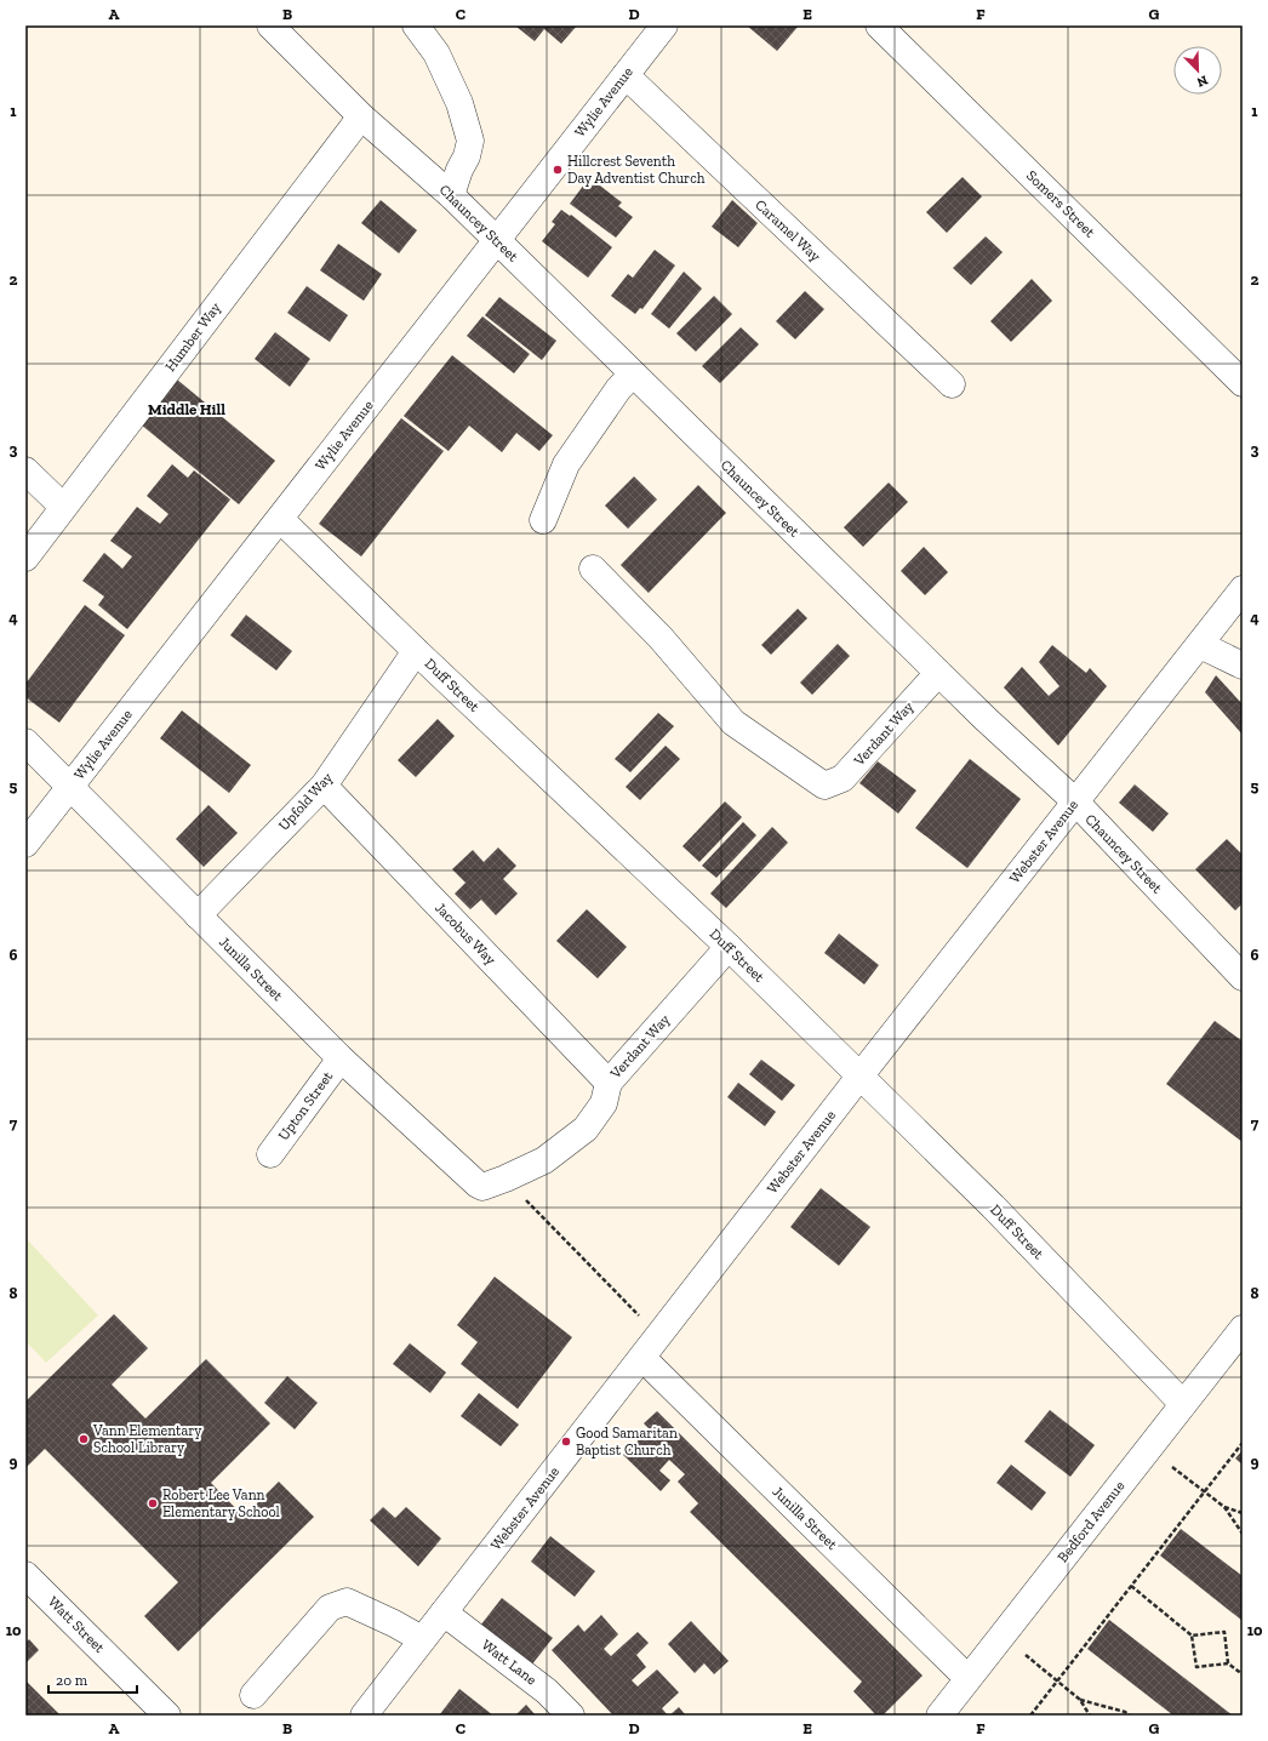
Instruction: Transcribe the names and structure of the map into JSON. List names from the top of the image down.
{
  "streets": {
    "street": [
      "Wylie Avenue",
      "Somers Street",
      "Chauncey Street",
      "Caramel Way",
      "Humber Way",
      "Duff Street",
      "Verdant Way",
      "Upfold Way",
      "Webster Avenue",
      "Jacobus Way",
      "Junilla Street",
      "Upton Street",
      "Bedford Avenue",
      "Watt Street",
      "Watt Lane"
    ]
  },
  "crossings": [
    ["Wylie Avenue", "Chauncey Street"],
    ["Wylie Avenue", "Caramel Way"],
    ["Wylie Avenue", "Duff Street"],
    ["Wylie Avenue", "Junilla Street"],
    ["Chauncey Street", "Humber Way"],
    ["Chauncey Street", "Verdant Way"],
    ["Chauncey Street", "Webster Avenue"],
    ["Duff Street", "Verdant Way"],
    ["Duff Street", "Upfold Way"],
    ["Duff Street", "Webster Avenue"],
    ["Duff Street", "Bedford Avenue"],
    ["Verdant Way", "Jacobus Way"],
    ["Verdant Way", "Junilla Street"],
    ["Upfold Way", "Jacobus Way"],
    ["Upfold Way", "Junilla Street"],
    ["Webster Avenue", "Junilla Street"],
    ["Webster Avenue", "Watt Lane"],
    ["Junilla Street", "Upton Street"],
    ["Junilla Street", "Bedford Avenue"]
  ],
  "districts": ["Middle Hill"],
  "places": [
    "Hillcrest Seventh Day Adventist Church",
    "Vann Elementary School Library",
    "Good Samaritan Baptist Church",
    "Robert Lee Vann Elementary School"
  ],
  "scale_bar": "20 m",
  "north": "bottom right",
  "grid": {
    "columns": [
      "A",
      "B",
      "C",
      "D",
      "E",
      "F",
      "G"
    ],
    "rows": [
      "1",
      "2",
      "3",
      "4",
      "5",
      "6",
      "7",
      "8",
      "9",
      "10"
    ]
  }
}
